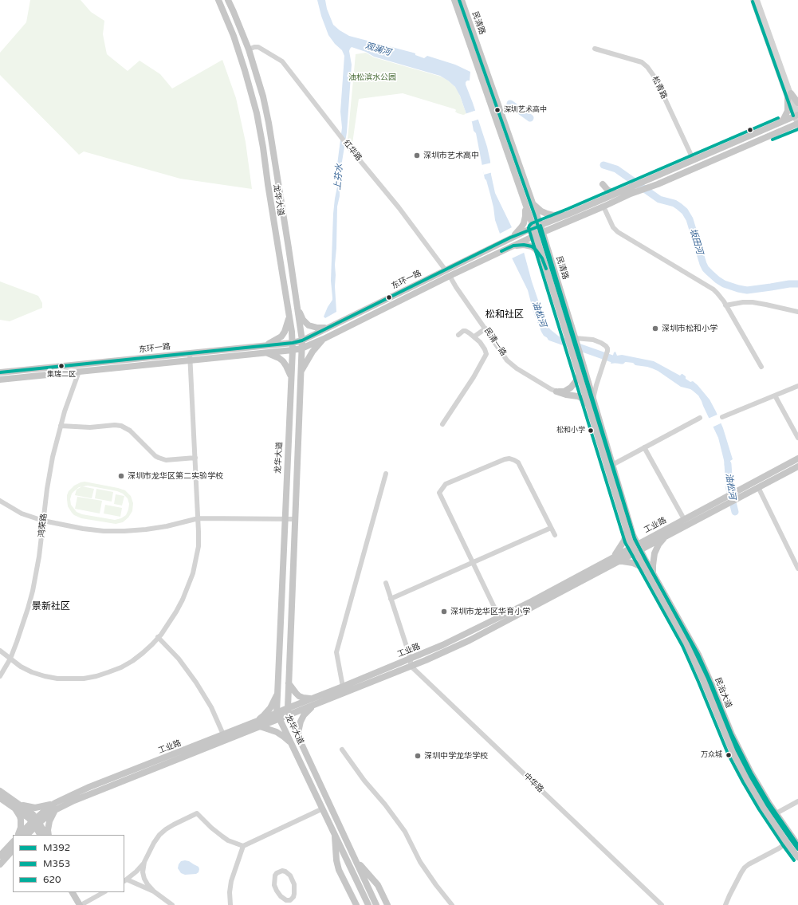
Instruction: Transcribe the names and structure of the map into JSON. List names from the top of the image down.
{
  "streets": {
    "main road": [
      "民清路",
      "龙华大道",
      "东环一路",
      "工业路",
      "民治大道"
    ],
    "street": [
      "松青路",
      "红华路",
      "民清一路",
      "鸿荣路",
      "中华路"
    ]
  },
  "crossings": [
    ["民清路", "东环一路"],
    ["民清路", "工业路"],
    ["民清路", "民治大道"],
    ["松青路", "东环一路"],
    ["红华路", "龙华大道"],
    ["红华路", "东环一路"],
    ["龙华大道", "东环一路"],
    ["龙华大道", "工业路"],
    ["东环一路", "民清一路"],
    ["东环一路", "鸿荣路"],
    ["工业路", "民治大道"],
    ["工业路", "中华路"]
  ],
  "districts": ["松和社区", "景新社区"],
  "water": [
    "观澜河",
    "上芬水",
    "坂田河",
    "油松河"
  ],
  "parks": ["油松滨水公园"],
  "places": [
    "深圳艺术高中",
    "深圳市艺术高中",
    "深圳市松和小学",
    "集瑞二区",
    "松和小学",
    "深圳市龙华区第二实验学校",
    "深圳市龙华区华育小学",
    "万众城",
    "深圳中学龙华学校"
  ],
  "lines": ["transit line 620", "transit line M353", "transit line M392"],
  "legend": ["M392", "M353", "620"]
}
